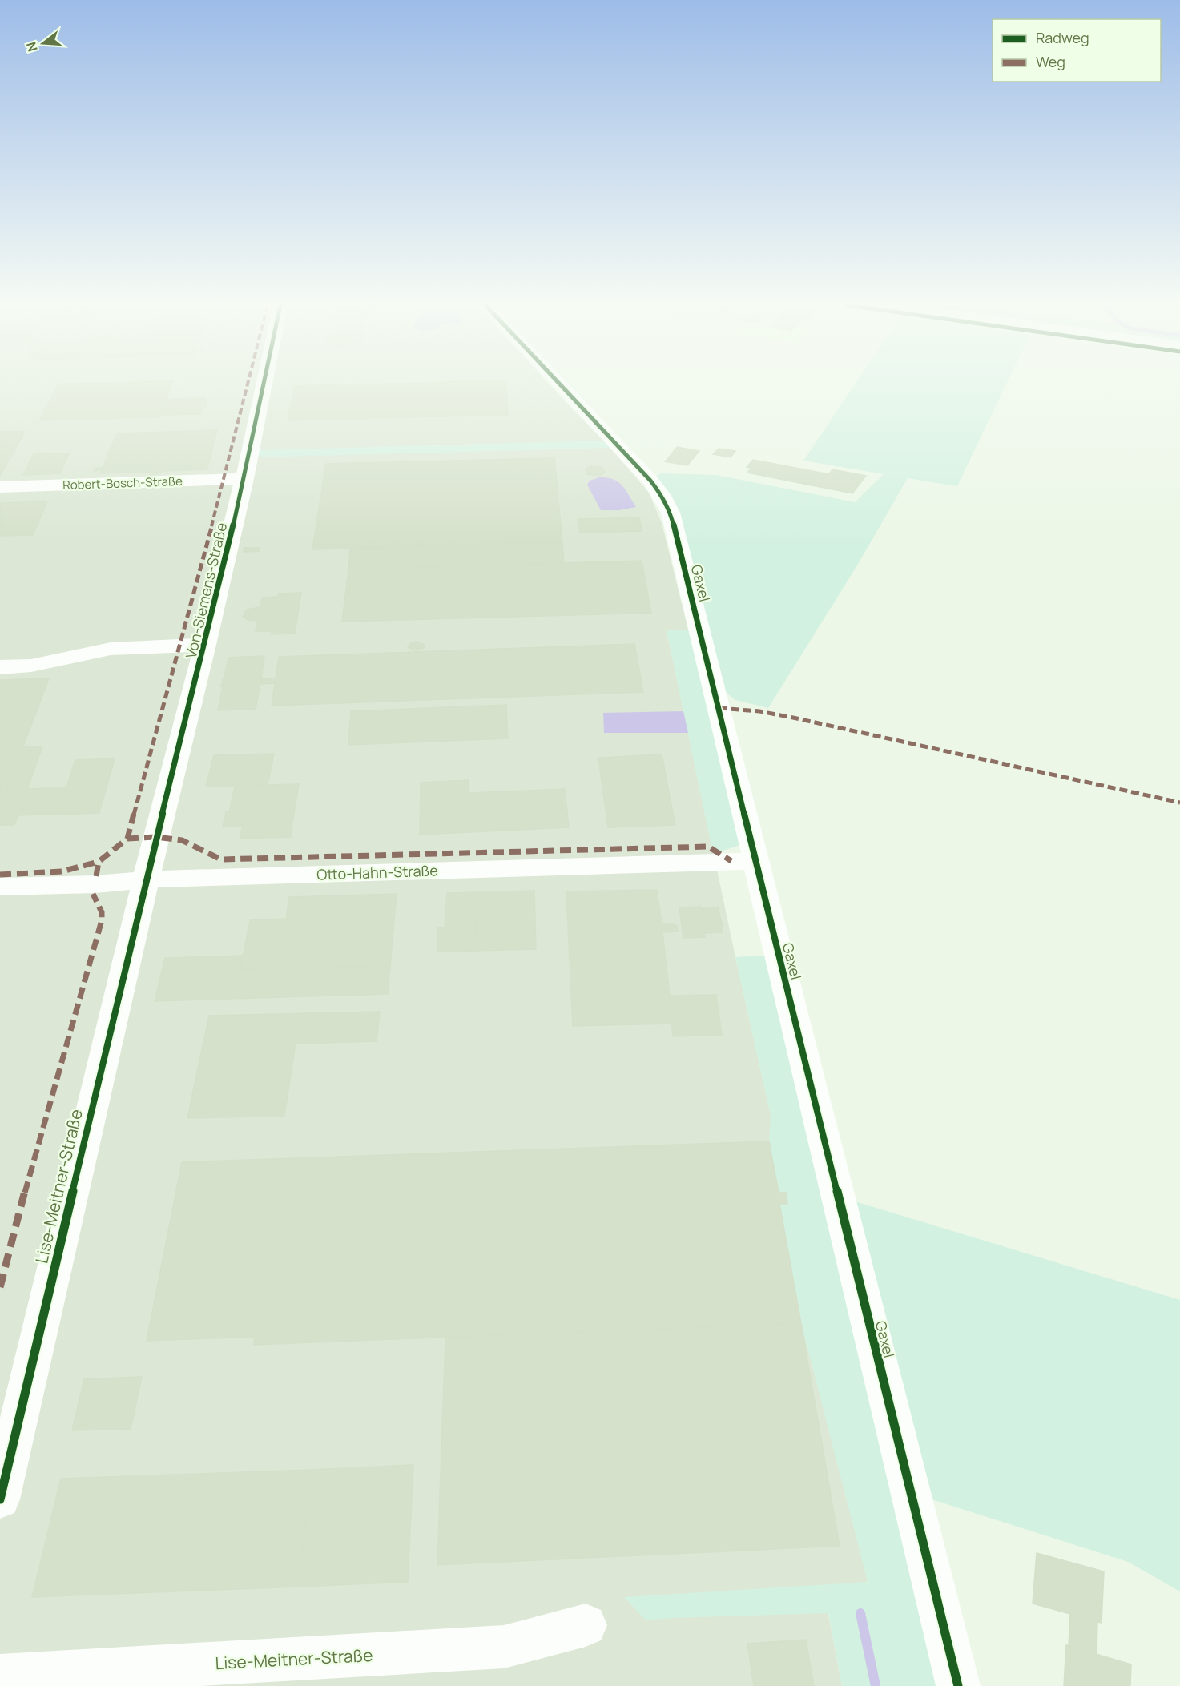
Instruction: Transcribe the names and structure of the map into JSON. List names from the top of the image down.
{
  "streets": {
    "street": [
      "Robert-Bosch-Straße",
      "Gaxel",
      "Von-Siemens-Straße",
      "Otto-Hahn-Straße",
      "Lise-Meitner-Straße"
    ]
  },
  "crossings": [
    ["Robert-Bosch-Straße", "Von-Siemens-Straße"],
    ["Gaxel", "Otto-Hahn-Straße"],
    ["Von-Siemens-Straße", "Otto-Hahn-Straße"],
    ["Von-Siemens-Straße", "Lise-Meitner-Straße"],
    ["Otto-Hahn-Straße", "Lise-Meitner-Straße"]
  ],
  "legend": ["Radweg", "Weg"],
  "north": "left"
}
